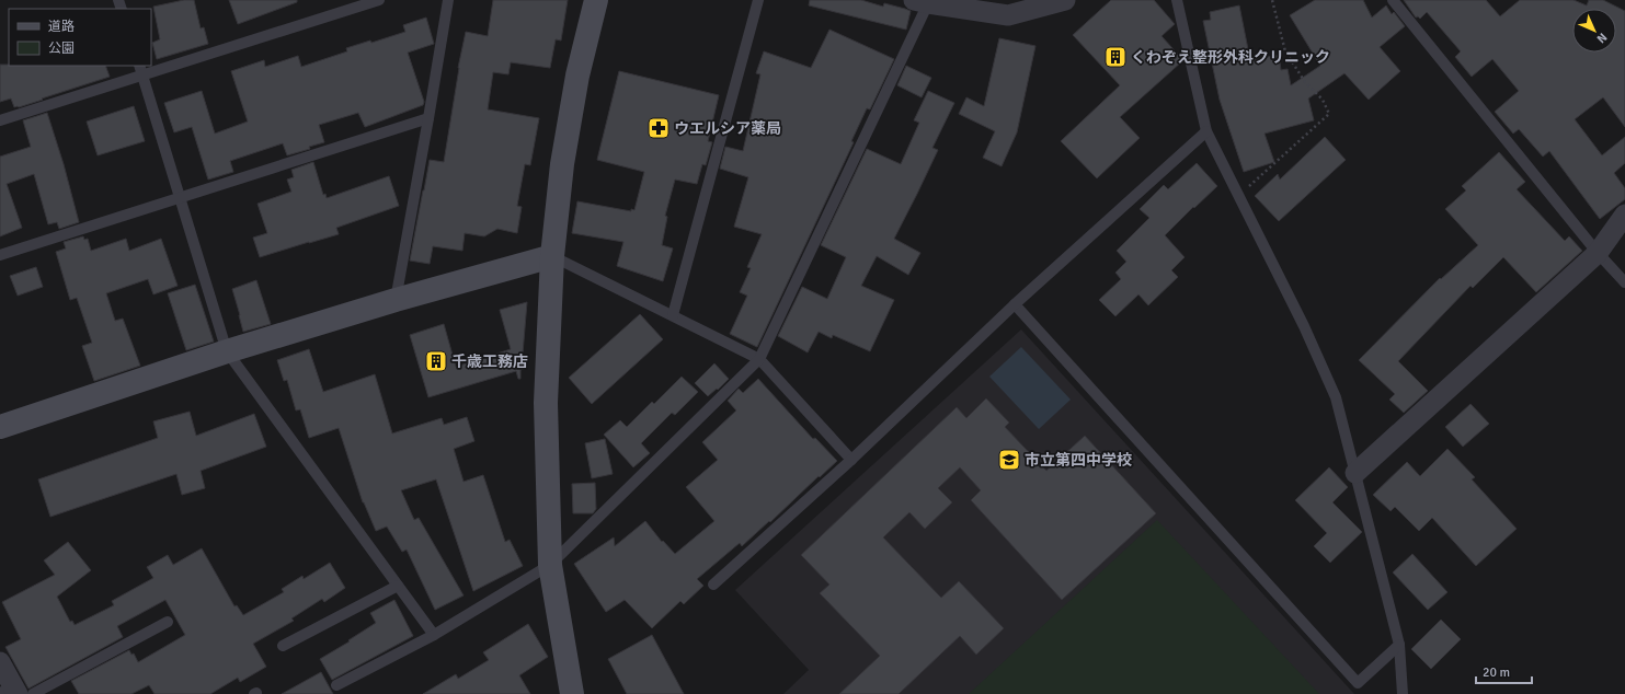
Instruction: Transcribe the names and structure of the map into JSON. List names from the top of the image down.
{
  "places": {
    "building": ["くわぞえ整形外科クリニック", "千歳工務店"],
    "pharmacy": ["ウエルシア薬局"],
    "school or university": ["市立第四中学校"]
  },
  "legend": ["道路", "公園"],
  "scale_bar": "20 m",
  "north": "bottom right"
}
